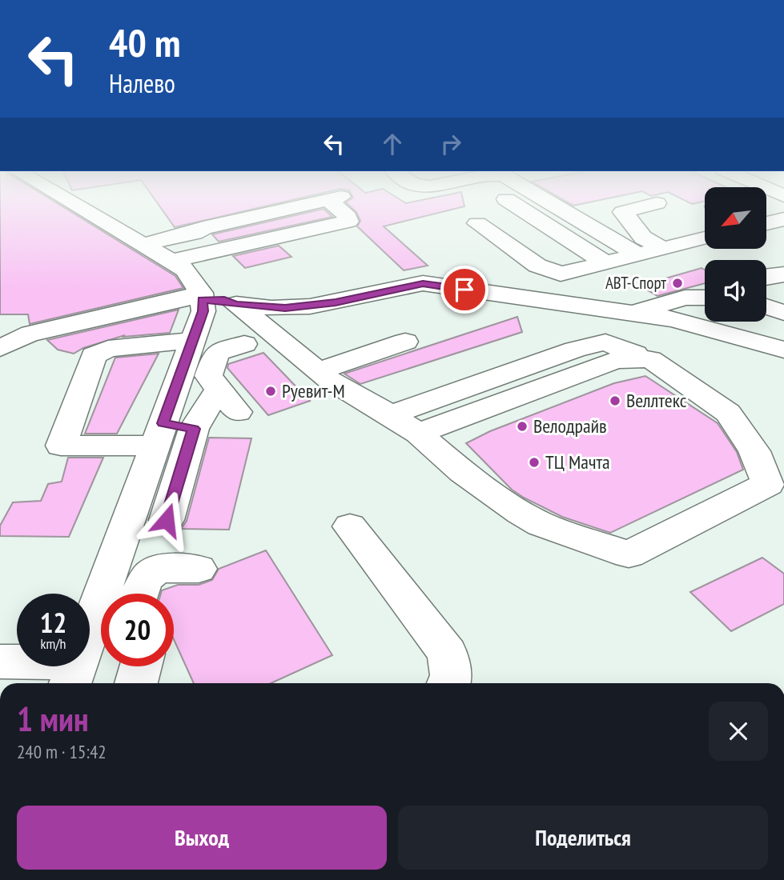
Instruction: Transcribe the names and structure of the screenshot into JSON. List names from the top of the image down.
{
  "places": [
    "АВТ-Спорт",
    "Руевит-М",
    "Веллтекс",
    "Велодрайв",
    "ТЦ Мачта"
  ],
  "north": "bottom left",
  "page": {
    "turn": ["40 m", "Налево"],
    "speed": "12 km/h",
    "limit": "20",
    "heading": ["1 мин", "240 m · 15:42"],
    "buttons": ["Выход", "Поделиться"]
  }
}
